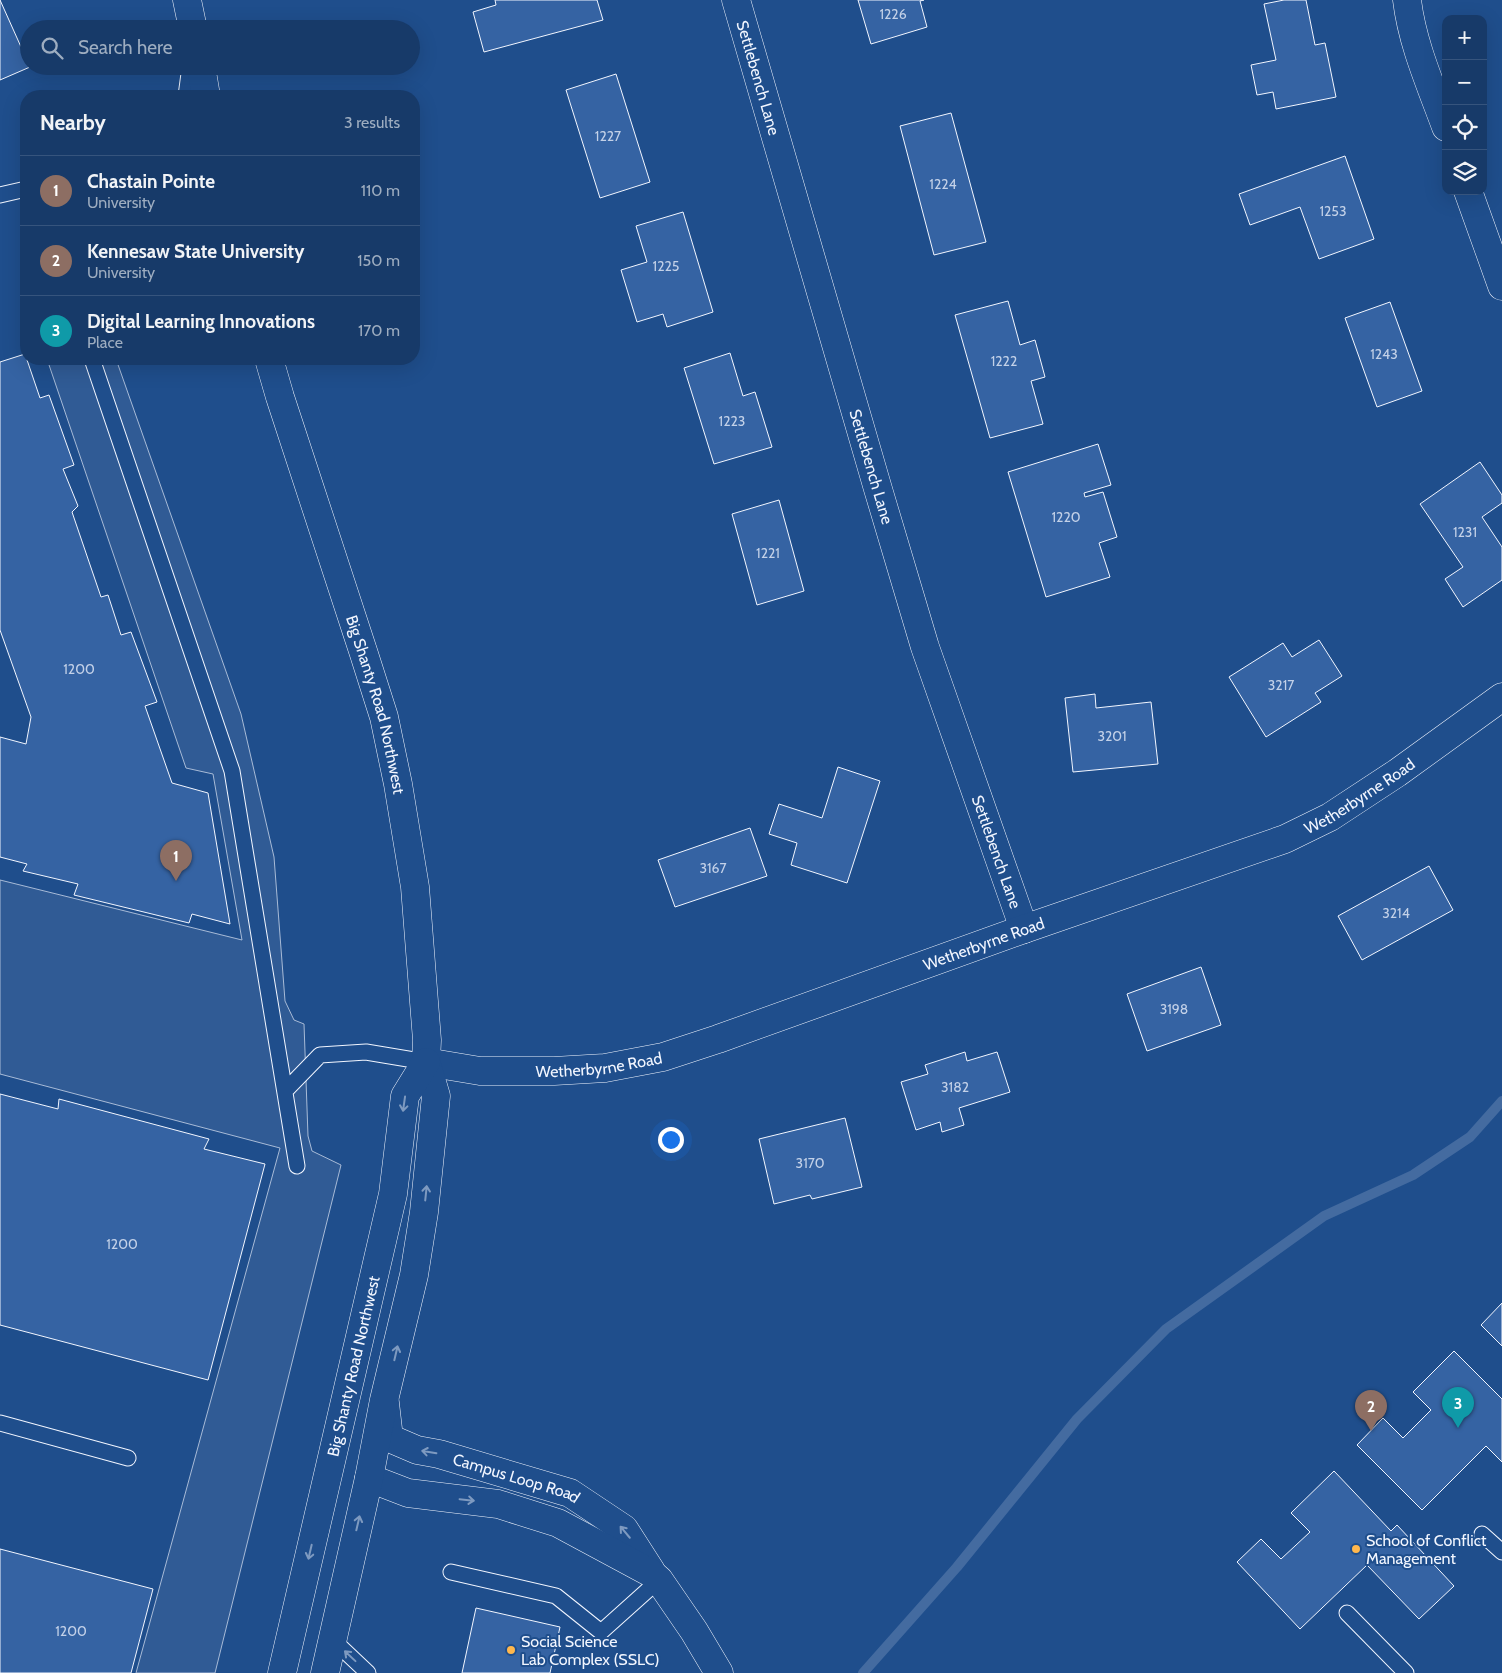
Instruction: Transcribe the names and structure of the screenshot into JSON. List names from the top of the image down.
{
  "streets": {
    "street": [
      "Settlebench Lane",
      "Big Shanty Road Northwest",
      "Wetherbyrne Road",
      "Campus Loop Road"
    ]
  },
  "crossings": [
    ["Settlebench Lane", "Wetherbyrne Road"],
    ["Big Shanty Road Northwest", "Wetherbyrne Road"],
    ["Big Shanty Road Northwest", "Campus Loop Road"]
  ],
  "places": ["School of Conflict Management", "Social Science Lab Complex (SSLC)"],
  "house_numbers": [
    "1226",
    "1227",
    "1224",
    "1253",
    "1225",
    "1243",
    "1222",
    "1223",
    "1220",
    "1231",
    "1221",
    "1200",
    "3217",
    "3201",
    "3167",
    "3214",
    "3198",
    "3182",
    "3170",
    "1200",
    "1200"
  ],
  "page": {
    "map_buttons": ["+", "−"],
    "search": "Search here",
    "heading": ["Nearby", "3 results"],
    "list": [
      {
        "mark": "1",
        "name": "Chastain Pointe",
        "note": "University",
        "value": "110 m"
      },
      {
        "mark": "2",
        "name": "Kennesaw State University",
        "note": "University",
        "value": "150 m"
      },
      {
        "mark": "3",
        "name": "Digital Learning Innovations",
        "note": "Place",
        "value": "170 m"
      }
    ],
    "pins": ["1", "3", "2"]
  }
}
